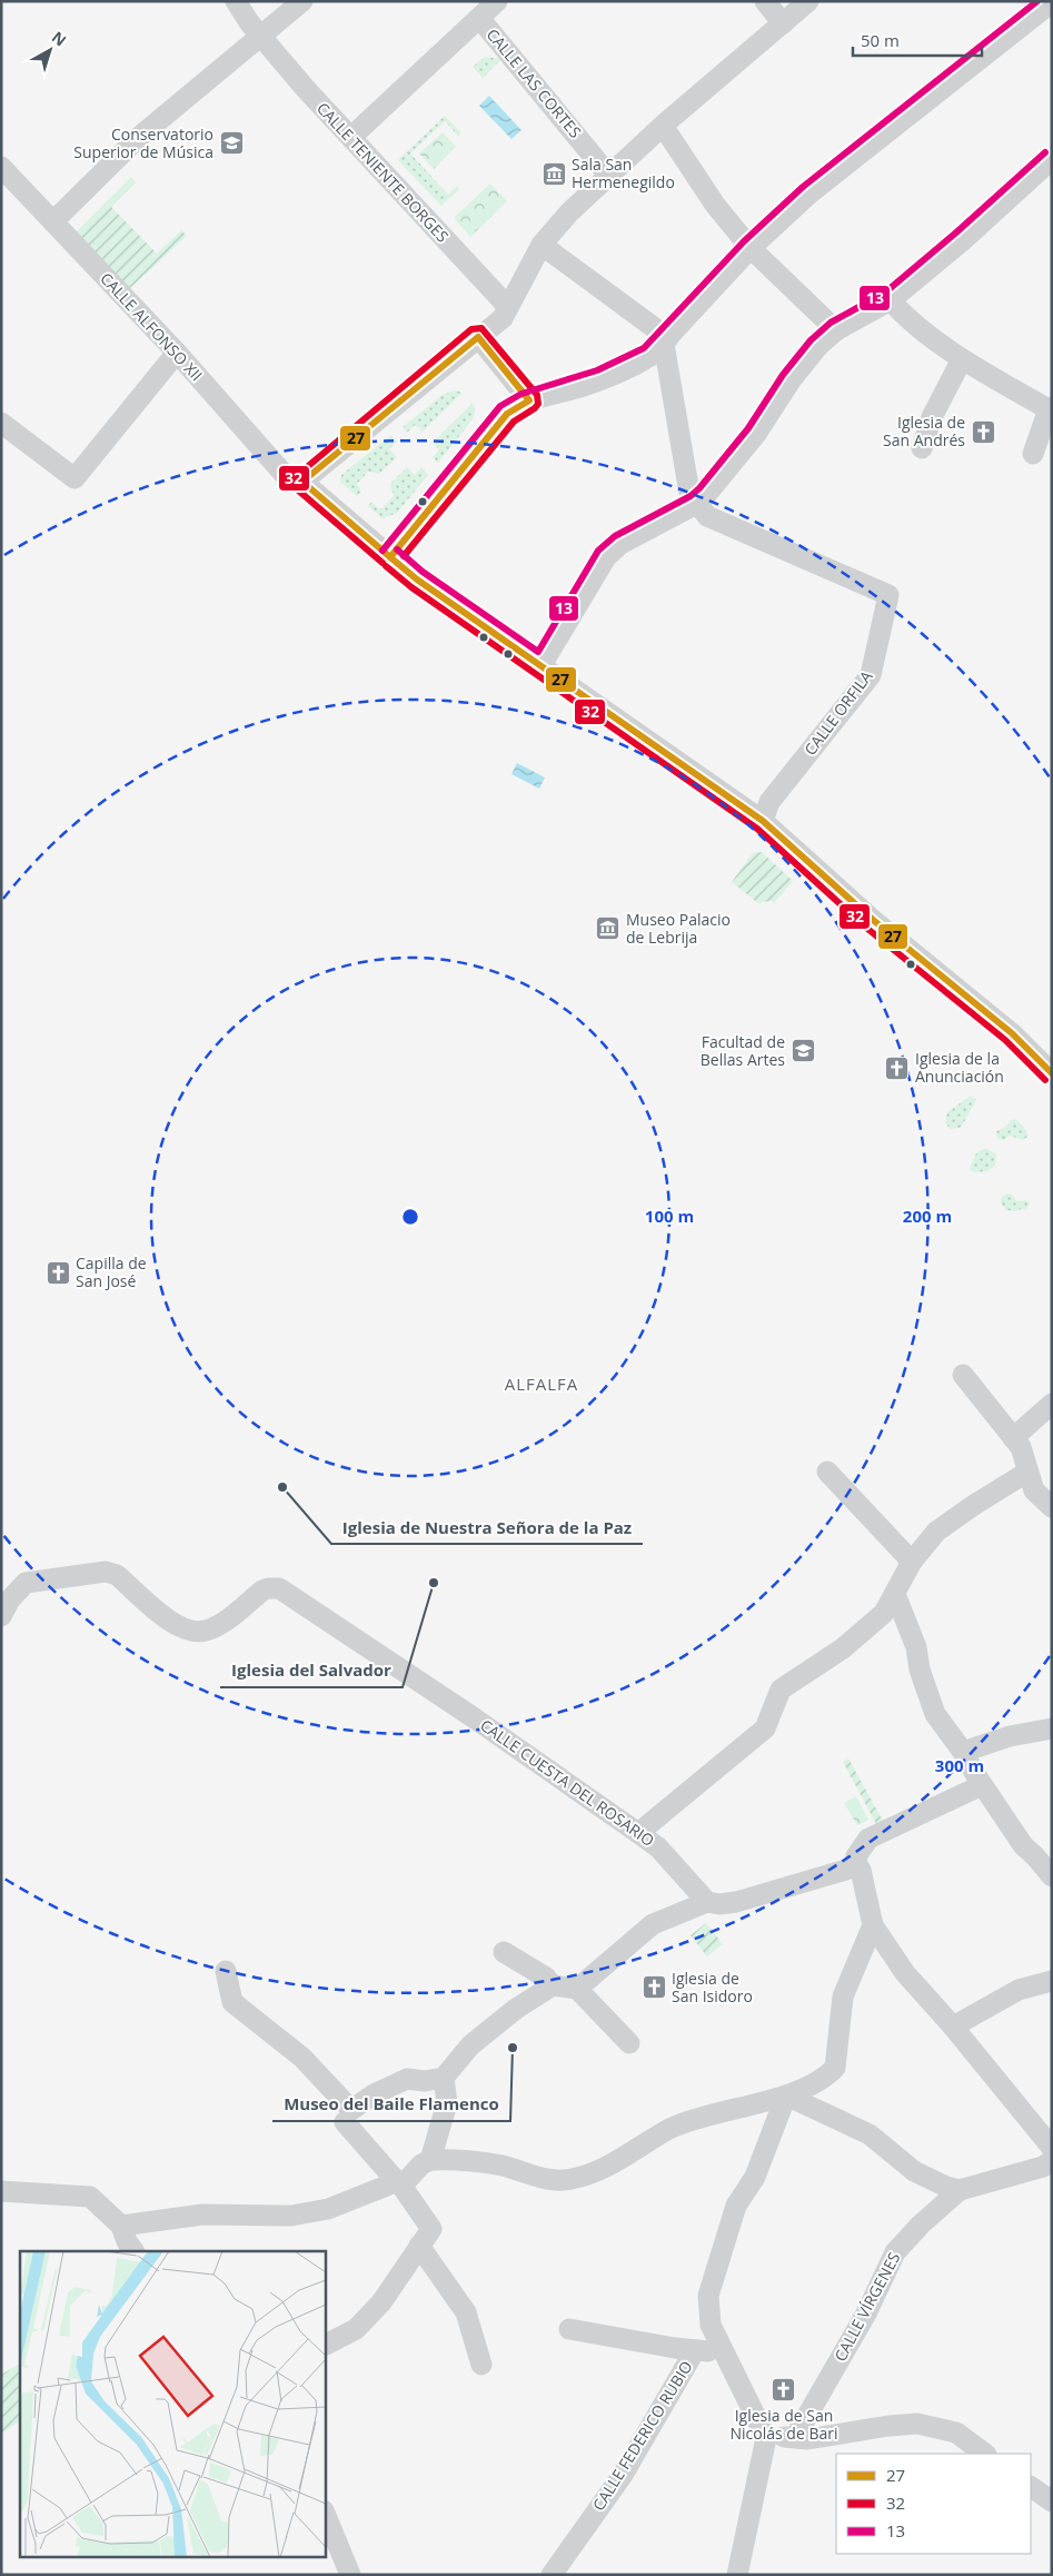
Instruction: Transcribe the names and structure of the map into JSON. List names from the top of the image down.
{
  "streets": {
    "street": [
      "CALLE LAS CORTES",
      "CALLE TENIENTE BORGES",
      "CALLE ALFONSO XII",
      "CALLE ORFILA",
      "CALLE CUESTA DEL ROSARIO",
      "CALLE VÍRGENES",
      "CALLE FEDERICO RUBIO"
    ]
  },
  "crossings": [
    ["CALLE ALFONSO XII", "CALLE ORFILA"]
  ],
  "districts": ["ALFALFA"],
  "places": {
    "school or university": ["Conservatorio Superior de Música", "Facultad de Bellas Artes"],
    "museum": ["Sala San Hermenegildo", "Museo Palacio de Lebrija"],
    "church": [
      "Iglesia de San Andrés",
      "Iglesia de la Anunciación",
      "Capilla de San José",
      "Iglesia de San Isidoro",
      "Iglesia de San Nicolás de Bari"
    ],
    "other": ["Iglesia de Nuestra Señora de la Paz", "Iglesia del Salvador", "Museo del Baile Flamenco"]
  },
  "lines": ["transit line 13", "transit line 32", "transit line 27"],
  "legend": ["27", "32", "13"],
  "scale_bar": "50 m",
  "north": "top right",
  "rings": ["100 m", "200 m", "300 m"]
}
